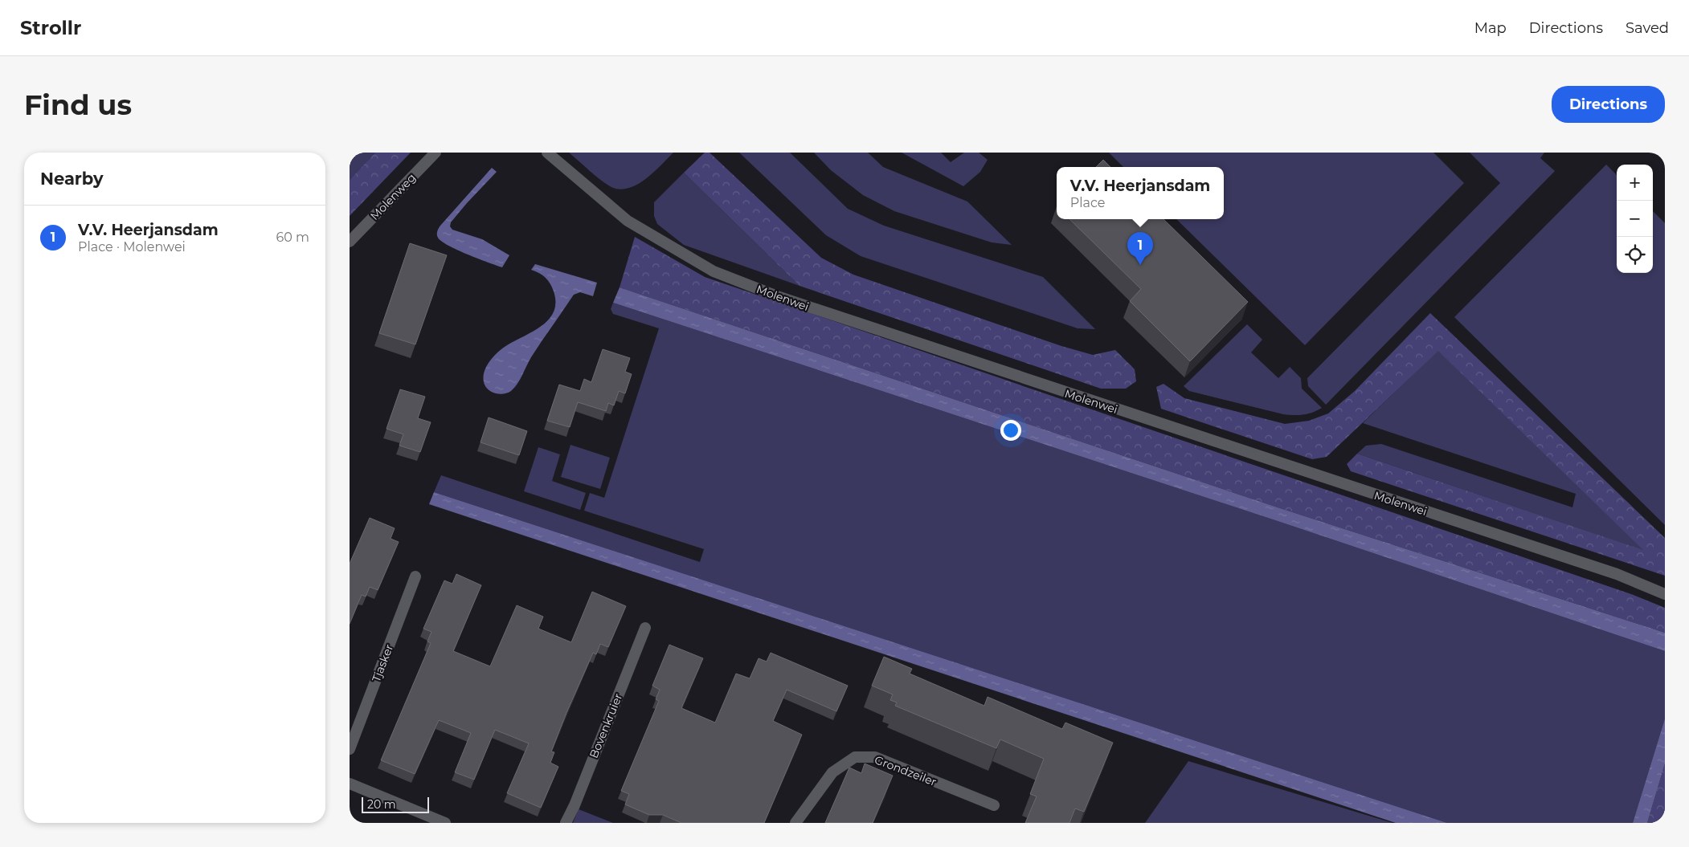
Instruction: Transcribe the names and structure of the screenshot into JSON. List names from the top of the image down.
{
  "streets": {
    "street": [
      "Molenweg",
      "Molenwei",
      "Tjasker",
      "Bovenkruier",
      "Grondzeiler"
    ]
  },
  "scale_bar": "20 m",
  "page": {
    "header": "Strollr",
    "nav": ["Map", "Directions", "Saved"],
    "buttons": "Directions",
    "title": "Find us",
    "heading": "Nearby",
    "map_buttons": ["+", "−"],
    "popup": ["V.V. Heerjansdam", "Place"],
    "list": [
      {
        "mark": "1",
        "name": "V.V. Heerjansdam",
        "note": "Place · Molenwei",
        "value": "60 m"
      }
    ],
    "pins": "1",
    "scale": "20 m"
  }
}
